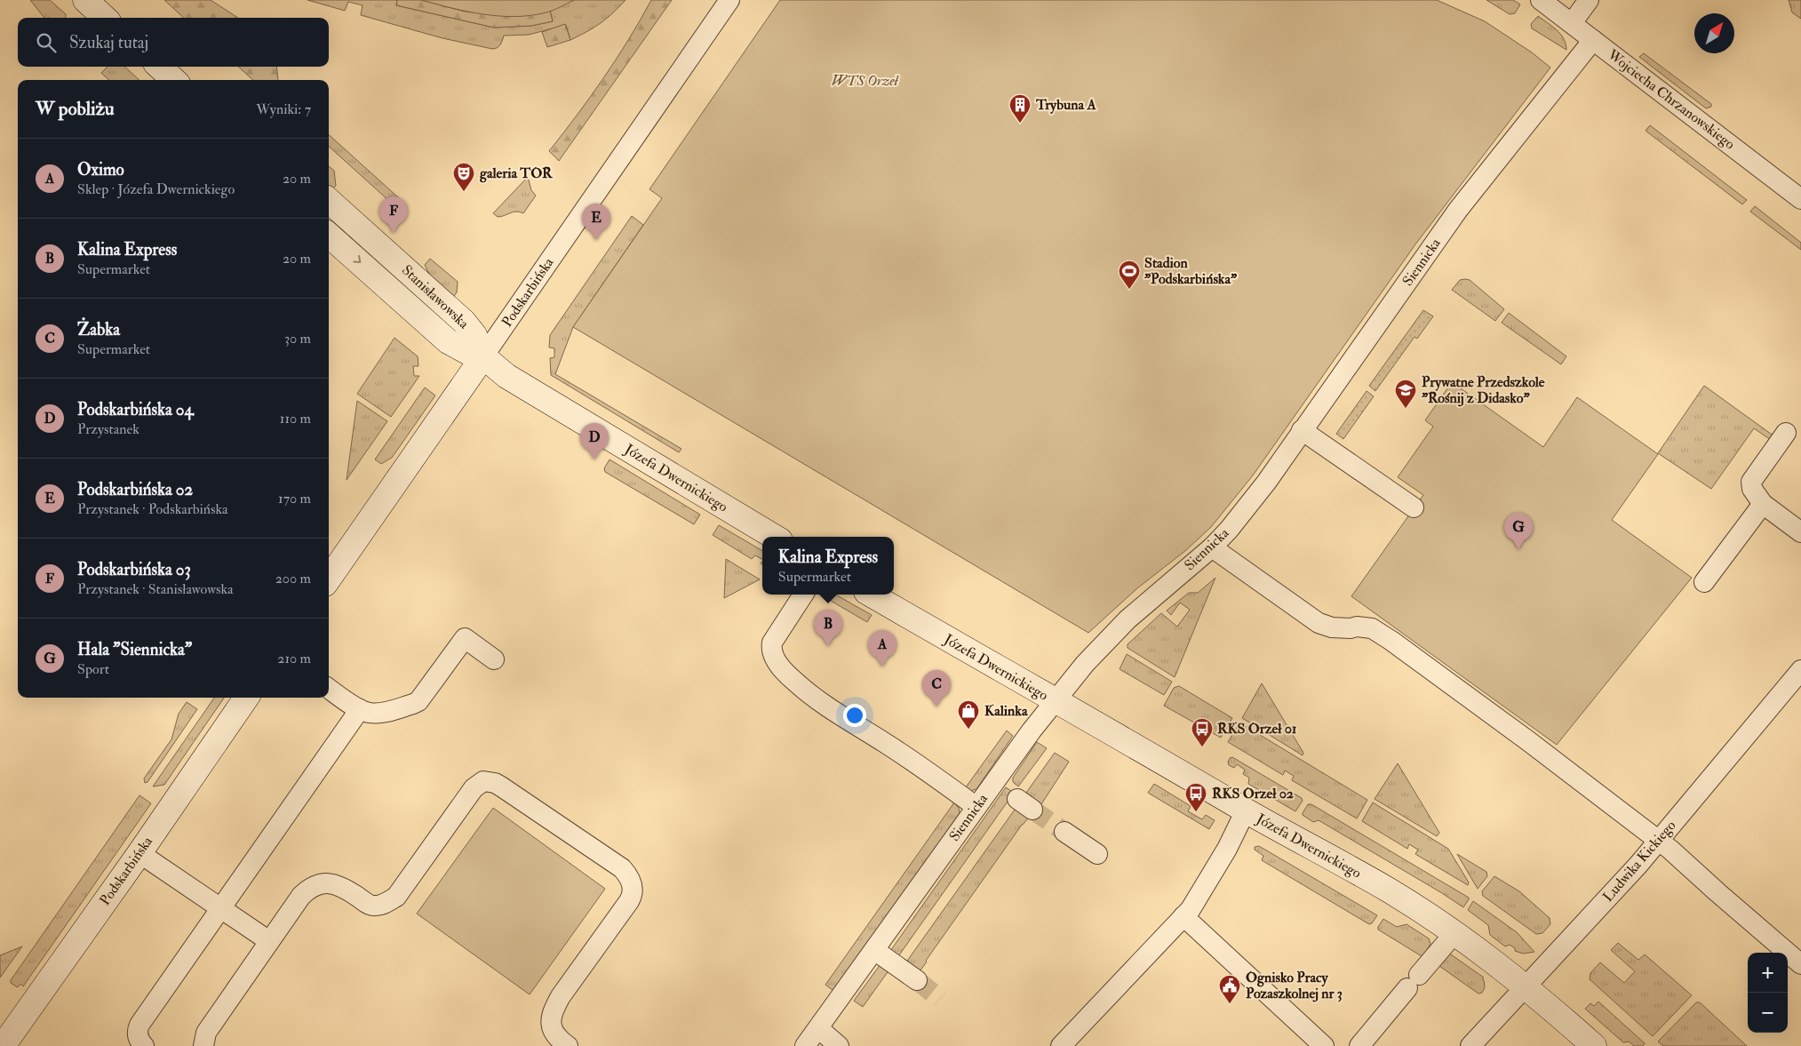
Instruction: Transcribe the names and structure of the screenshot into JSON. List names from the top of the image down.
{
  "streets": {
    "street": [
      "Wojciecha Chrzanowskiego",
      "Siennicka",
      "Podskarbińska",
      "Stanisławowska",
      "Józefa Dwernickiego",
      "Ludwika Kickiego"
    ]
  },
  "crossings": [
    ["Wojciecha Chrzanowskiego", "Siennicka"],
    ["Siennicka", "Józefa Dwernickiego"],
    ["Podskarbińska", "Stanisławowska"],
    ["Podskarbińska", "Józefa Dwernickiego"],
    ["Stanisławowska", "Józefa Dwernickiego"],
    ["Józefa Dwernickiego", "Ludwika Kickiego"]
  ],
  "parks": ["WTS Orzeł"],
  "places": {
    "building": ["Trybuna A"],
    "theatre": ["galeria TOR"],
    "sports": ["Stadion \"Podskarbińska\""],
    "school or university": ["Prywatne Przedszkole \"Rośnij z Didasko\""],
    "shop": ["Kalinka"],
    "bus stop": ["RKS Orzeł 01", "RKS Orzeł 02"],
    "public building": ["Ognisko Pracy Pozaszkolnej nr 3"]
  },
  "north": "top right",
  "page": {
    "search": "Szukaj tutaj",
    "heading": ["W pobliżu", "Wyniki: 7"],
    "list": [
      {
        "mark": "A",
        "name": "Oximo",
        "note": "Sklep · Józefa Dwernickiego",
        "value": "20 m"
      },
      {
        "mark": "B",
        "name": "Kalina Express",
        "note": "Supermarket",
        "value": "20 m"
      },
      {
        "mark": "C",
        "name": "Żabka",
        "note": "Supermarket",
        "value": "30 m"
      },
      {
        "mark": "D",
        "name": "Podskarbińska 04",
        "note": "Przystanek",
        "value": "110 m"
      },
      {
        "mark": "E",
        "name": "Podskarbińska 02",
        "note": "Przystanek · Podskarbińska",
        "value": "170 m"
      },
      {
        "mark": "F",
        "name": "Podskarbińska 03",
        "note": "Przystanek · Stanisławowska",
        "value": "200 m"
      },
      {
        "mark": "G",
        "name": "Hala \"Siennicka\"",
        "note": "Sport",
        "value": "210 m"
      }
    ],
    "pins": [
      "F",
      "E",
      "D",
      "G",
      "B",
      "A",
      "C"
    ],
    "popup": ["Kalina Express", "Supermarket"],
    "map_buttons": ["+", "−"]
  }
}
